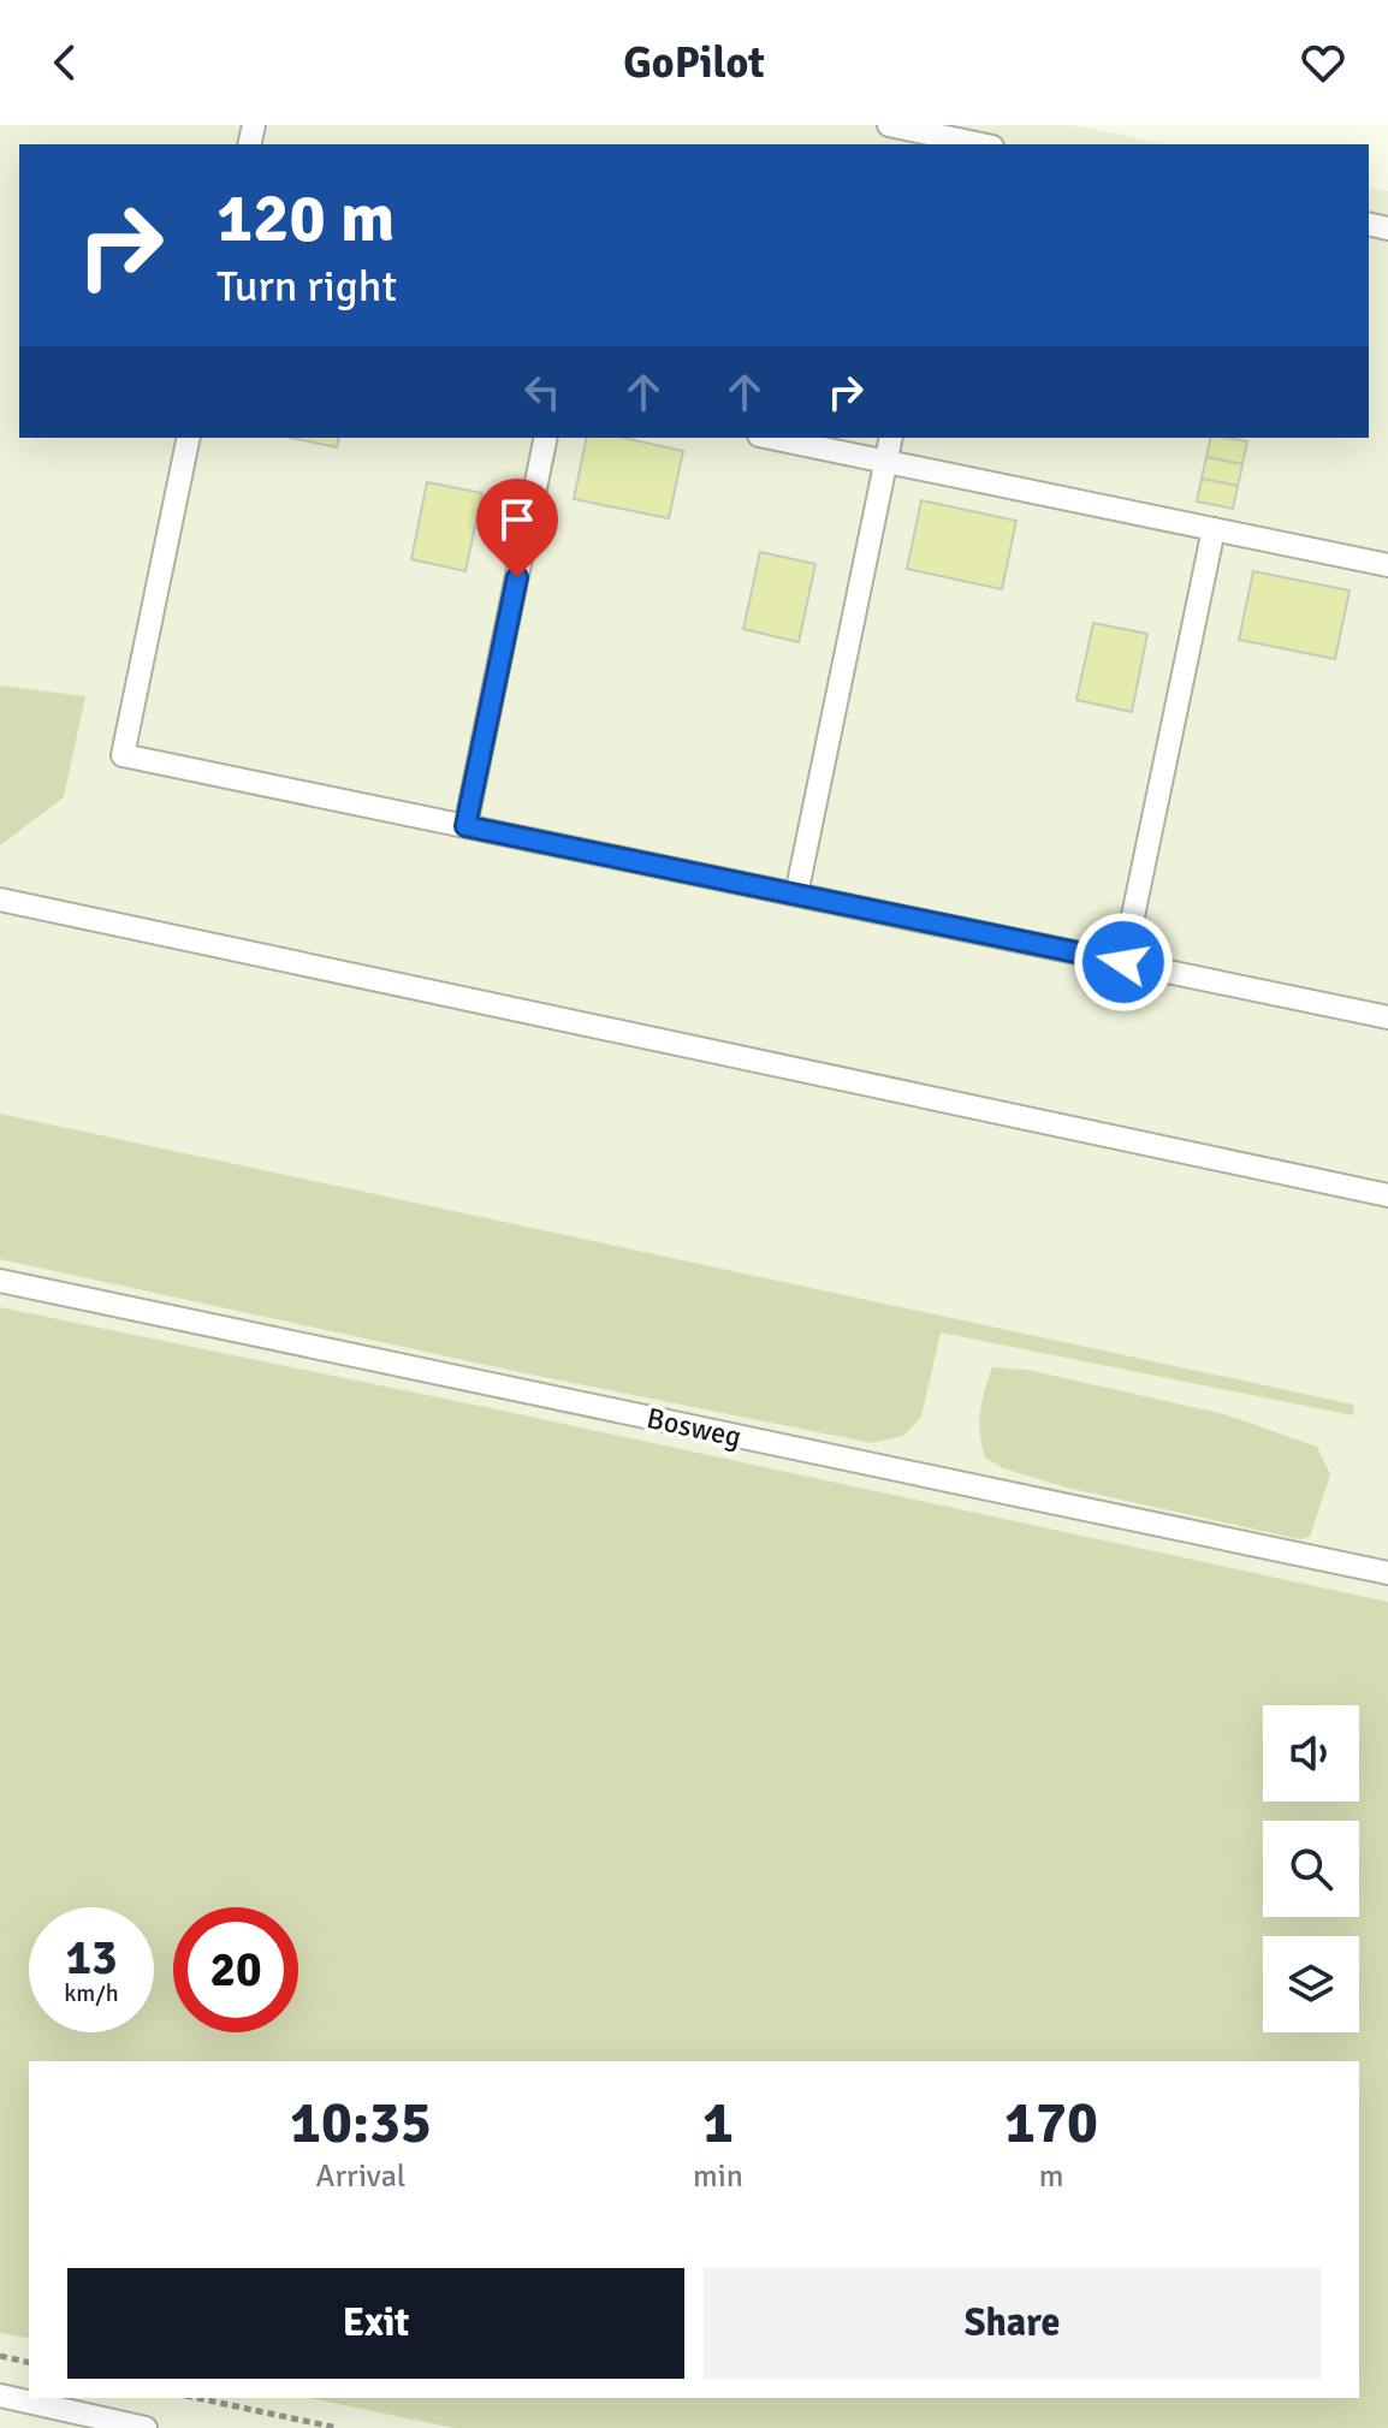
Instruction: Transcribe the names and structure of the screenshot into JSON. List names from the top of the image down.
{
  "streets": {
    "lane": ["Bosweg"]
  },
  "page": {
    "header": "GoPilot",
    "turn": ["120 m", "Turn right"],
    "speed": "13 km/h",
    "limit": "20",
    "eta": [
      "10:35",
      "Arrival",
      "1",
      "min",
      "170",
      "m"
    ],
    "buttons": ["Exit", "Share"]
  }
}
